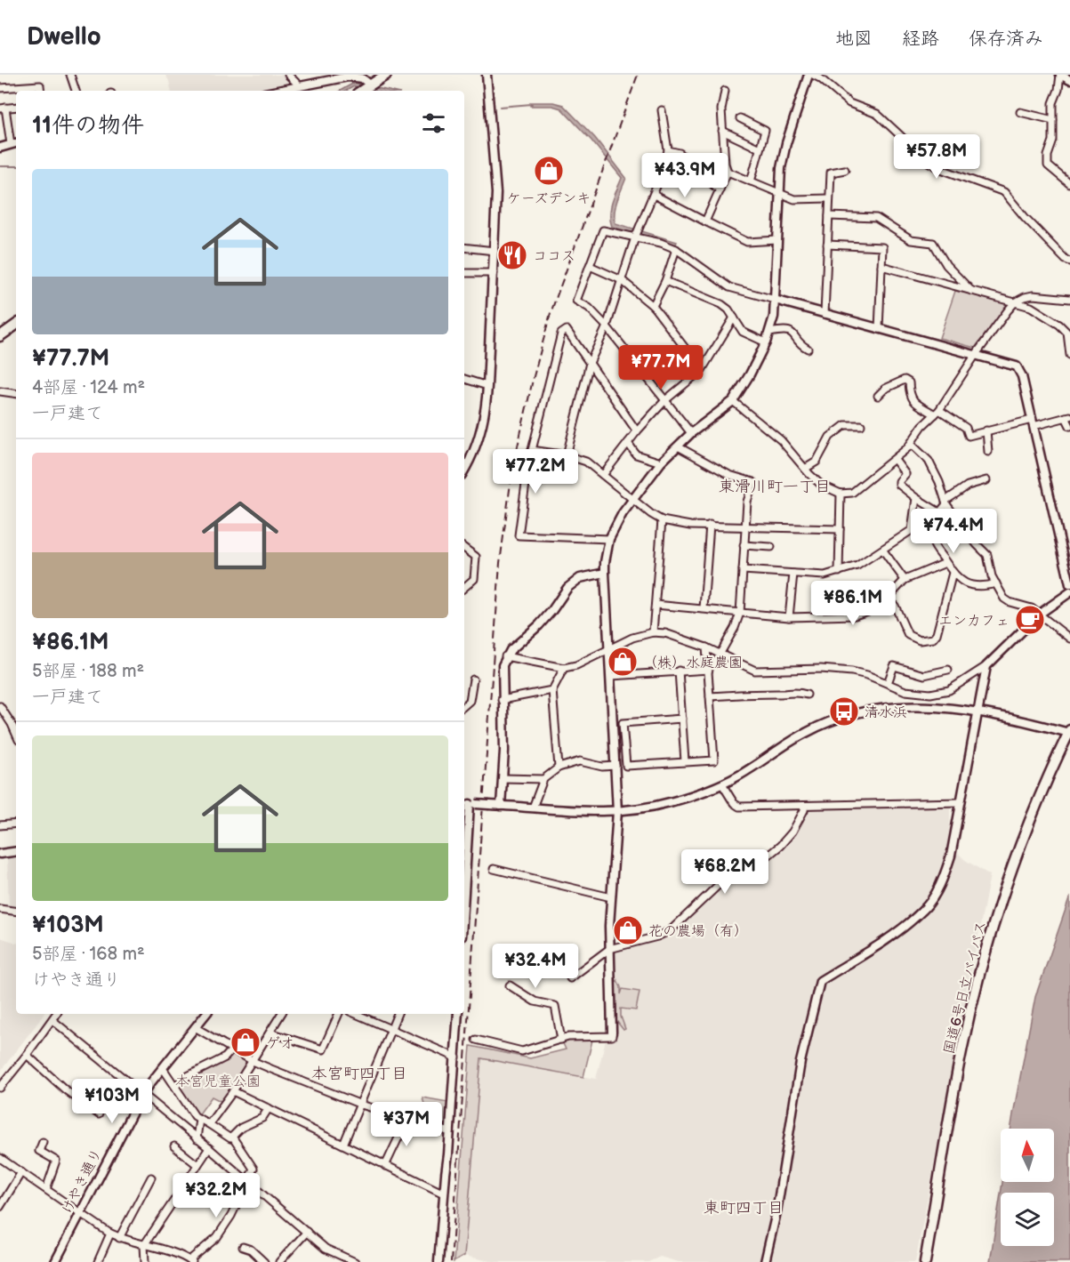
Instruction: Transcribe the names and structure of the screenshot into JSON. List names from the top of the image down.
{
  "streets": {
    "highway": ["国道6号日立バイパス"],
    "street": ["けやき通り"]
  },
  "districts": ["東滑川町一丁目", "本宮町四丁目", "東町四丁目"],
  "parks": ["本宮児童公園"],
  "places": {
    "shop": [
      "ケーズデンキ",
      "（株）水庭農園",
      "花の農場（有）",
      "ゲオ"
    ],
    "restaurant": ["ココス"],
    "cafe": ["エンカフェ"],
    "bus stop": ["清水浜"]
  },
  "north": "top",
  "page": {
    "header": "Dwello",
    "nav": ["地図", "経路", "保存済み"],
    "heading": "11件の物件",
    "price": [
      "¥57.8M",
      "¥43.9M",
      "¥77.7M",
      "¥77.2M",
      "¥74.4M",
      "¥86.1M",
      "¥68.2M",
      "¥32.4M",
      "¥103M",
      "¥37M",
      "¥32.2M"
    ],
    "list": [
      {
        "name": "¥77.7M",
        "note": "4部屋 · 124 m² · 一戸建て"
      },
      {
        "name": "¥86.1M",
        "note": "5部屋 · 188 m² · 一戸建て"
      },
      {
        "name": "¥103M",
        "note": "5部屋 · 168 m² · けやき通り"
      }
    ]
  }
}
